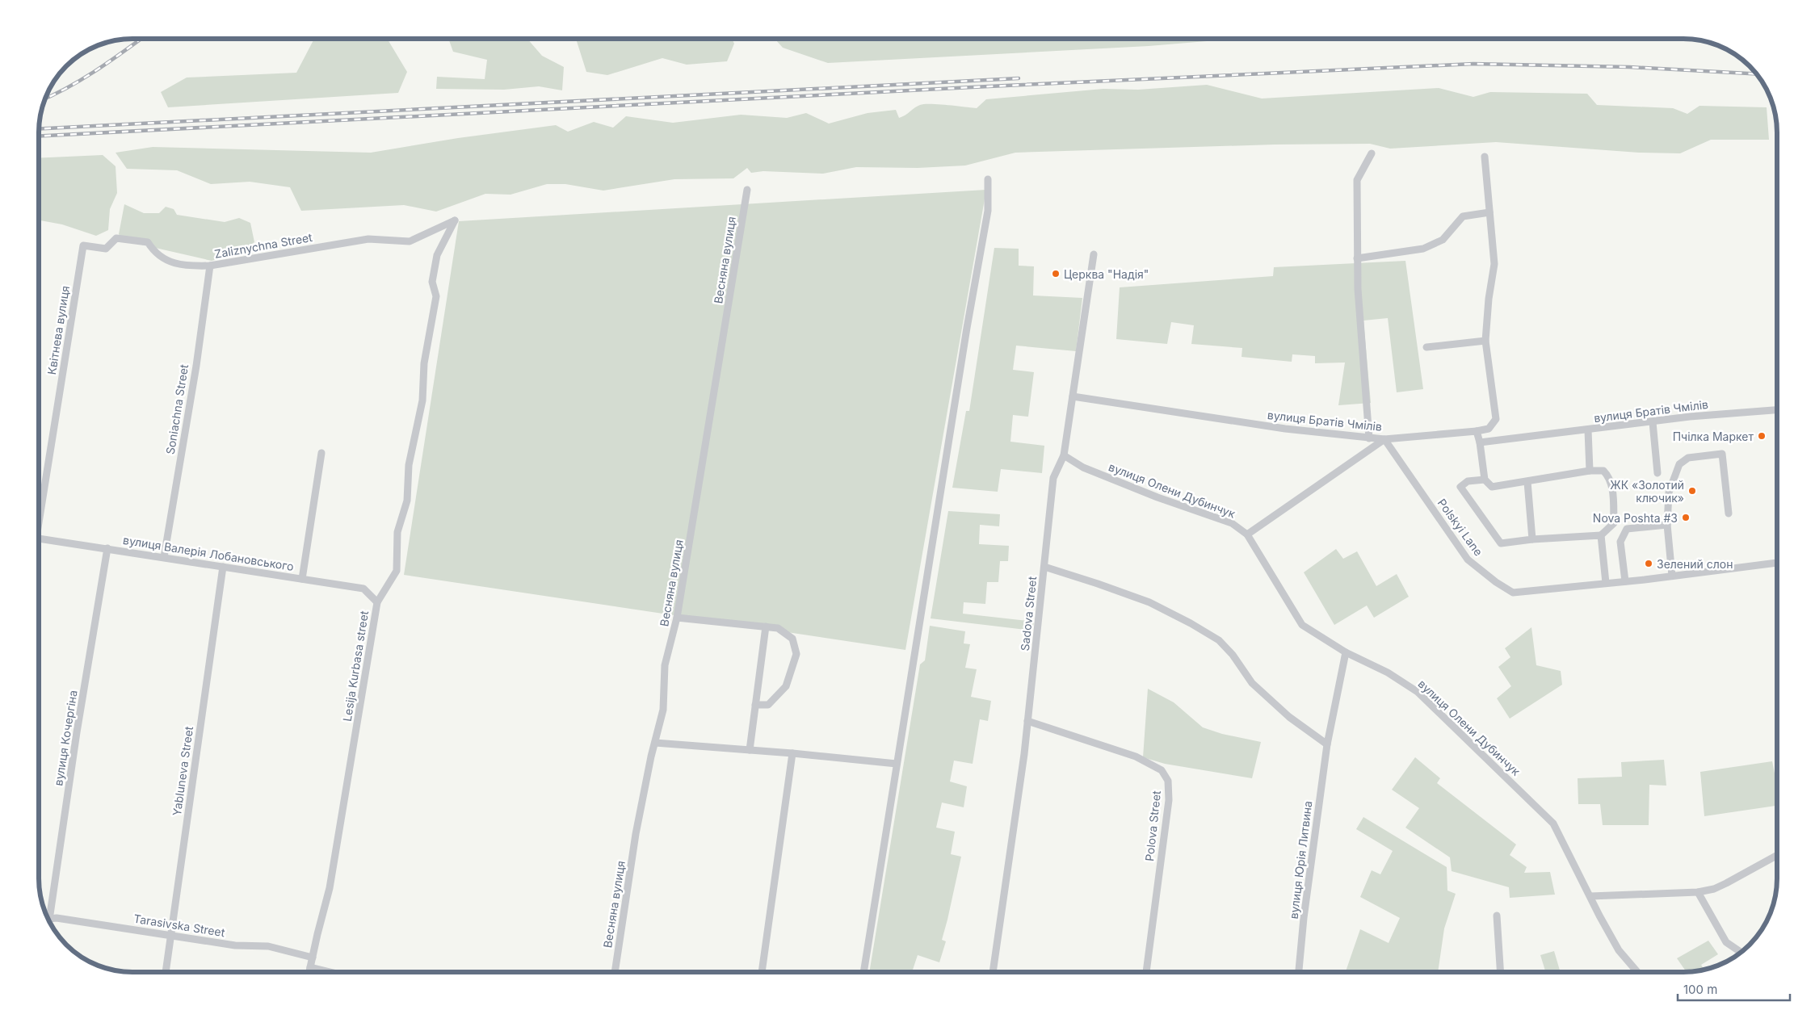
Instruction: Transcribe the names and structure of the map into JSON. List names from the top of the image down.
{
  "streets": {
    "street": [
      "Zaliznychna Street",
      "Весняна вулиця",
      "Квітнева вулиця",
      "Soniachna Street",
      "вулиця Братів Чмілів",
      "вулиця Олени Дубинчук",
      "Polskyi Lane",
      "вулиця Валерія Лобановського",
      "Sadova Street",
      "Lesija Kurbasa street",
      "вулиця Кочергіна",
      "Yabluneva Street",
      "Polova Street",
      "вулиця Юрія Литвина",
      "Tarasivska Street"
    ]
  },
  "crossings": [
    ["Zaliznychna Street", "Квітнева вулиця"],
    ["Zaliznychna Street", "Soniachna Street"],
    ["Zaliznychna Street", "Lesija Kurbasa street"],
    ["Soniachna Street", "вулиця Валерія Лобановського"],
    ["вулиця Братів Чмілів", "Polskyi Lane"],
    ["вулиця Братів Чмілів", "Sadova Street"],
    ["вулиця Олени Дубинчук", "Sadova Street"],
    ["вулиця Олени Дубинчук", "вулиця Юрія Литвина"],
    ["вулиця Валерія Лобановського", "Lesija Kurbasa street"],
    ["вулиця Валерія Лобановського", "вулиця Кочергіна"],
    ["вулиця Валерія Лобановського", "Yabluneva Street"],
    ["Sadova Street", "Polova Street"],
    ["Lesija Kurbasa street", "Tarasivska Street"],
    ["Yabluneva Street", "Tarasivska Street"]
  ],
  "places": [
    "Церква \"Надія\"",
    "Пчілка Маркет",
    "ЖК «Золотий ключик»",
    "Nova Poshta #3",
    "Зелений слон"
  ],
  "scale_bar": "100 m"
}
